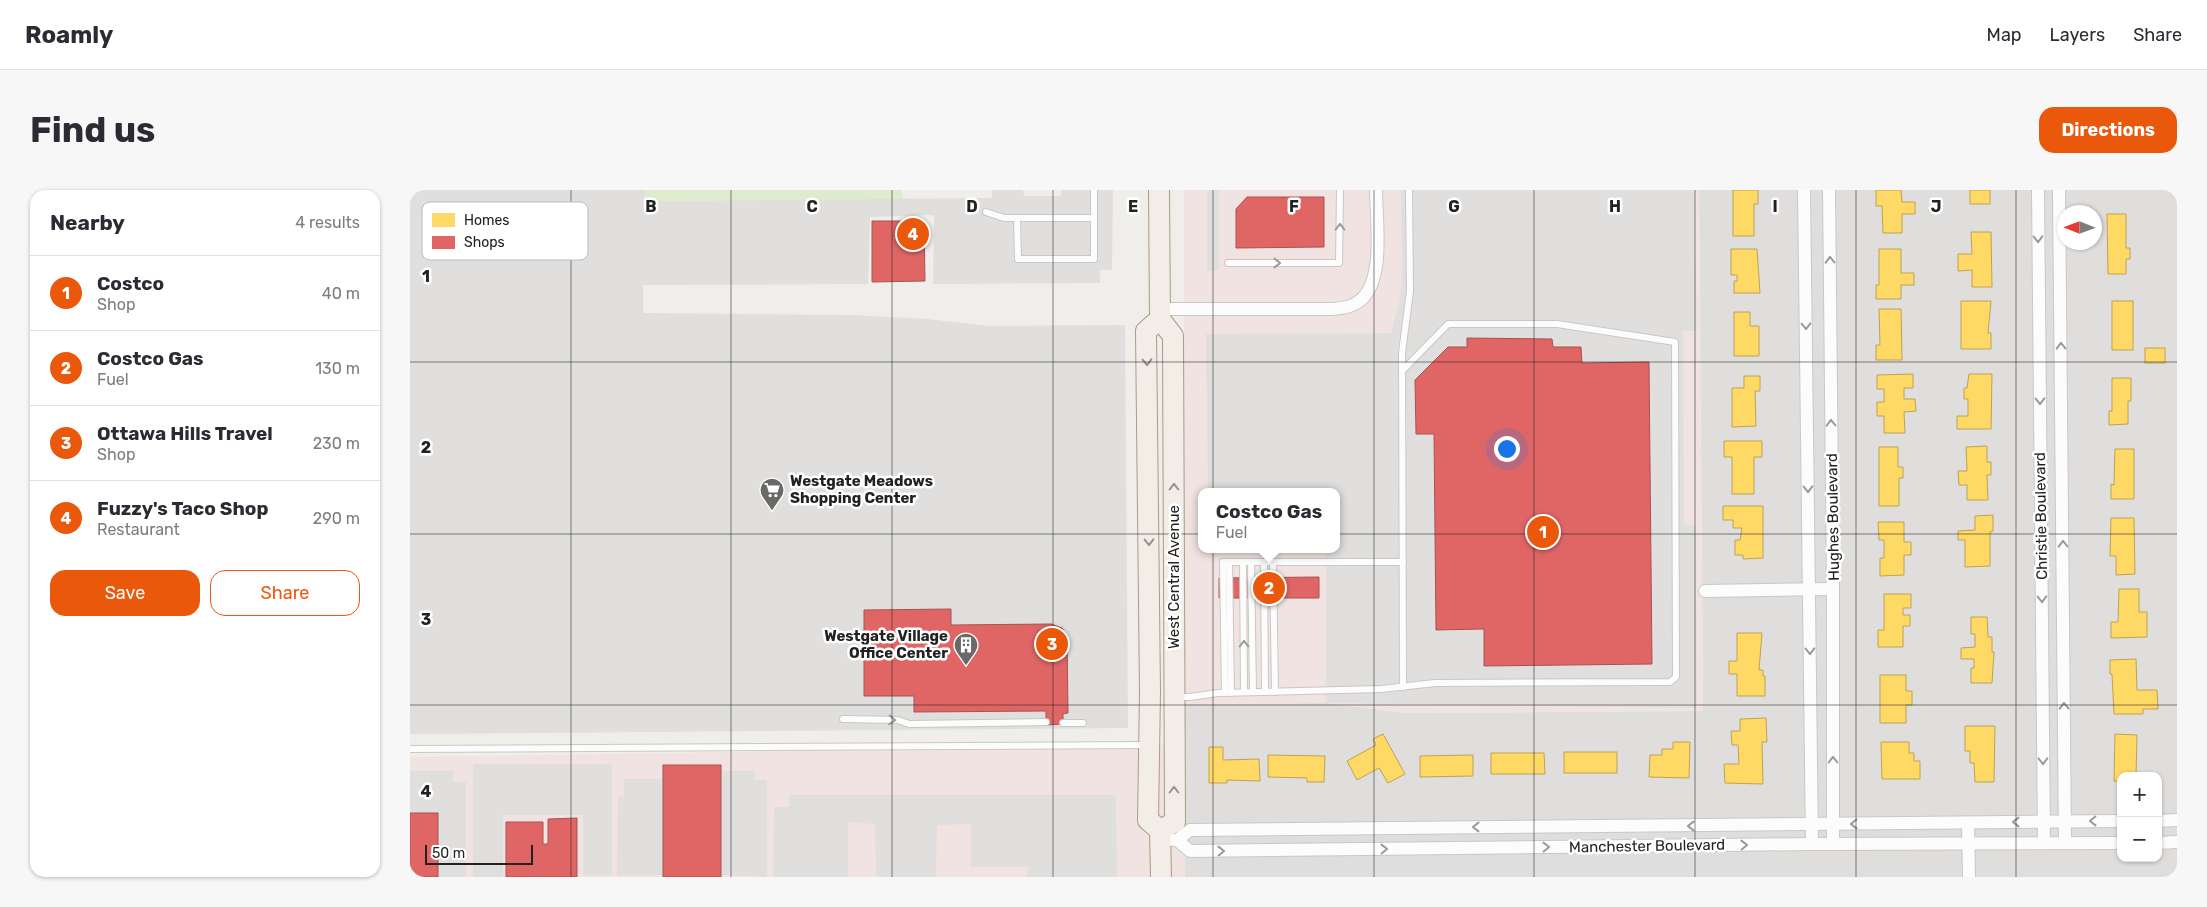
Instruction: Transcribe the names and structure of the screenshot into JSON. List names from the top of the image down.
{
  "streets": {
    "main road": ["West Central Avenue"],
    "street": ["Christie Boulevard", "Hughes Boulevard", "Manchester Boulevard"]
  },
  "crossings": [
    ["Christie Boulevard", "Manchester Boulevard"],
    ["Hughes Boulevard", "Manchester Boulevard"],
    ["West Central Avenue", "Manchester Boulevard"]
  ],
  "places": {
    "supermarket": ["Westgate Meadows Shopping Center"],
    "building": ["Westgate Village Office Center"]
  },
  "legend": ["Homes", "Shops"],
  "scale_bar": "50 m",
  "north": "left",
  "page": {
    "header": "Roamly",
    "nav": ["Map", "Layers", "Share"],
    "buttons": [
      "Directions",
      ["Save", "Share"]
    ],
    "title": "Find us",
    "heading": ["Nearby", "4 results"],
    "pins": [
      "4",
      "1",
      "2",
      "3"
    ],
    "list": [
      {
        "mark": "1",
        "name": "Costco",
        "note": "Shop",
        "value": "40 m"
      },
      {
        "mark": "2",
        "name": "Costco Gas",
        "note": "Fuel",
        "value": "130 m"
      },
      {
        "mark": "3",
        "name": "Ottawa Hills Travel",
        "note": "Shop",
        "value": "230 m"
      },
      {
        "mark": "4",
        "name": "Fuzzy's Taco Shop",
        "note": "Restaurant",
        "value": "290 m"
      }
    ],
    "popup": ["Costco Gas", "Fuel"],
    "map_buttons": ["+", "−"],
    "scale": "50 m"
  },
  "grid": {
    "columns": [
      "B",
      "C",
      "D",
      "E",
      "F",
      "G",
      "H",
      "I",
      "J"
    ],
    "rows": [
      "1",
      "2",
      "3",
      "4"
    ]
  }
}
